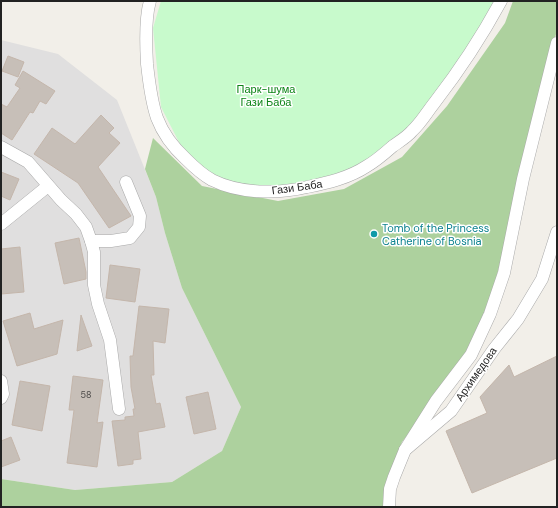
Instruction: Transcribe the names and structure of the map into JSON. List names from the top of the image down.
{
  "streets": {
    "street": ["Гази Баба", "Архимедова"]
  },
  "parks": ["Парк-шума Гази Баба"],
  "places": ["Tomb of the Princess Catherine of Bosnia"],
  "house_numbers": ["58"]
}
